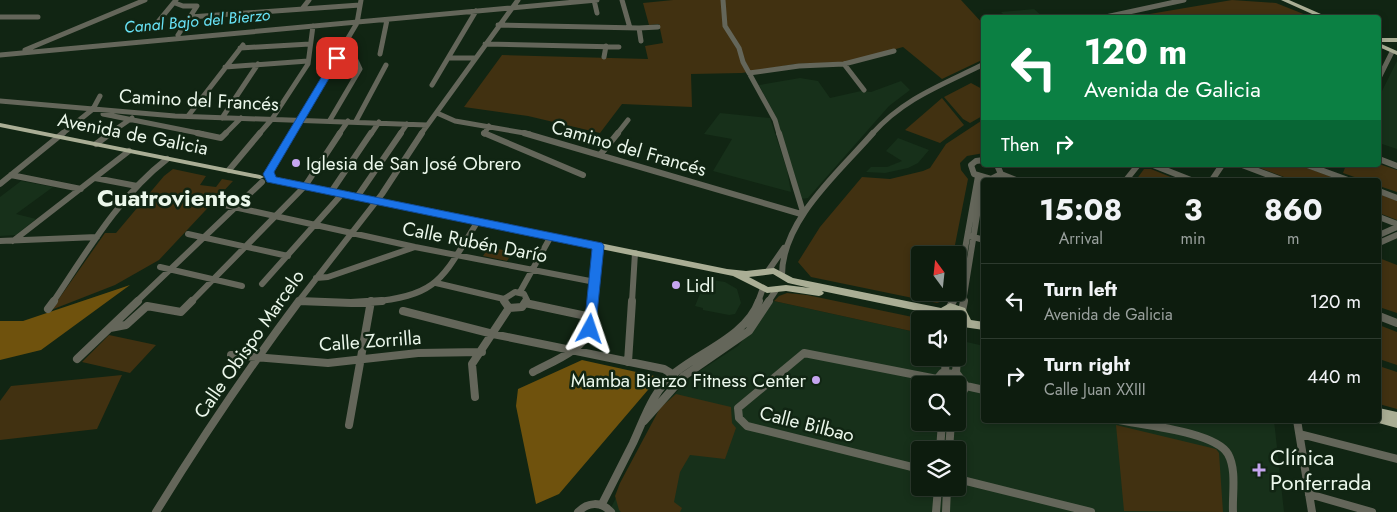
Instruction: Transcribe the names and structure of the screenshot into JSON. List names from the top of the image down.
{
  "streets": {
    "main road": ["Avenida de Galicia"],
    "street": [
      "Camino del Francés",
      "Calle Rubén Darío",
      "Calle Zorrilla",
      "Calle Obispo Marcelo",
      "Calle Bilbao"
    ]
  },
  "crossings": [
    ["Camino del Francés", "Calle Obispo Marcelo"],
    ["Avenida de Galicia", "Calle Obispo Marcelo"],
    ["Calle Rubén Darío", "Calle Obispo Marcelo"],
    ["Calle Zorrilla", "Calle Obispo Marcelo"]
  ],
  "districts": ["Cuatrovientos"],
  "water": ["Canal Bajo del Bierzo"],
  "places": {
    "other": ["Iglesia de San José Obrero", "Lidl", "Mamba Bierzo Fitness Center"],
    "health": ["Clínica Ponferrada"]
  },
  "north": "top",
  "page": {
    "turn": ["120 m", "Avenida de Galicia"],
    "then": "Then",
    "eta": [
      "15:08",
      "Arrival",
      "3",
      "min",
      "860",
      "m"
    ],
    "list": [
      {
        "name": "Turn left",
        "note": "Avenida de Galicia",
        "value": "120 m"
      },
      {
        "name": "Turn right",
        "note": "Calle Juan XXIII",
        "value": "440 m"
      }
    ]
  }
}
